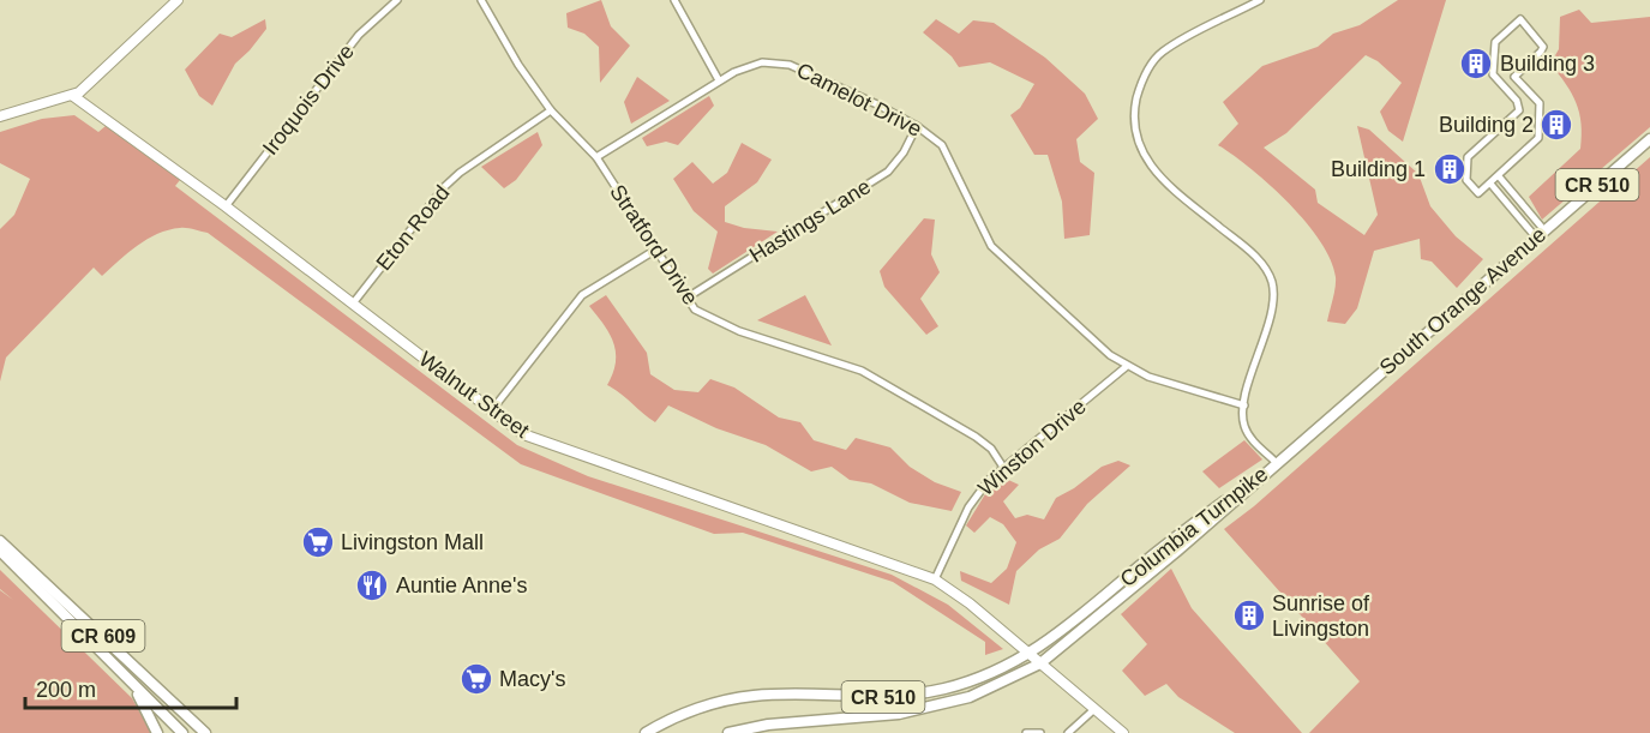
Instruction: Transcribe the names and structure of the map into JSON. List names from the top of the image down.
{
  "streets": {
    "main road": [
      "CR 510",
      "South Orange Avenue",
      "Columbia Turnpike",
      "CR 609"
    ],
    "street": [
      "Iroquois Drive",
      "Camelot Drive",
      "Hastings Lane",
      "Eton Road",
      "Stratford Drive",
      "Walnut Street",
      "Winston Drive"
    ]
  },
  "crossings": [
    ["Iroquois Drive", "Walnut Street"],
    ["Camelot Drive", "Hastings Lane"],
    ["Camelot Drive", "Stratford Drive"],
    ["Camelot Drive", "Winston Drive"],
    ["Hastings Lane", "Stratford Drive"],
    ["Eton Road", "Stratford Drive"],
    ["Eton Road", "Walnut Street"],
    ["Stratford Drive", "Winston Drive"],
    ["South Orange Avenue", "Columbia Turnpike"],
    ["Walnut Street", "Winston Drive"],
    ["Walnut Street", "Columbia Turnpike"]
  ],
  "places": {
    "building": [
      "Building 3",
      "Building 2",
      "Building 1",
      "Sunrise of Livingston"
    ],
    "supermarket": ["Livingston Mall", "Macy's"],
    "restaurant": ["Auntie Anne's"]
  },
  "scale_bar": "200 m"
}
